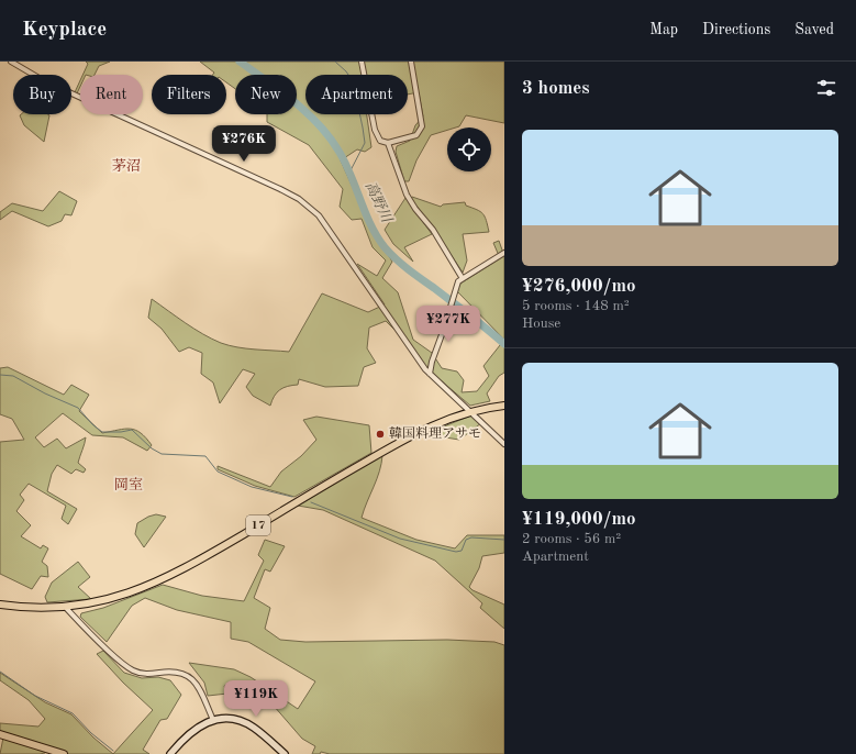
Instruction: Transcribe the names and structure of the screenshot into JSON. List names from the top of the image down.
{
  "streets": {
    "main road": ["17"]
  },
  "districts": ["茅沼", "岡室"],
  "water": ["高野川"],
  "places": ["韓国料理アサモ"],
  "page": {
    "header": "Keyplace",
    "nav": ["Map", "Directions", "Saved"],
    "heading": "3 homes",
    "chip": [
      "Buy",
      "Rent",
      "Filters",
      "New",
      "Apartment"
    ],
    "list": [
      {
        "name": "¥276,000/mo",
        "note": "5 rooms · 148 m² · House"
      },
      {
        "name": "¥119,000/mo",
        "note": "2 rooms · 56 m² · Apartment"
      }
    ],
    "price": ["¥276K", "¥277K", "¥119K"]
  }
}
